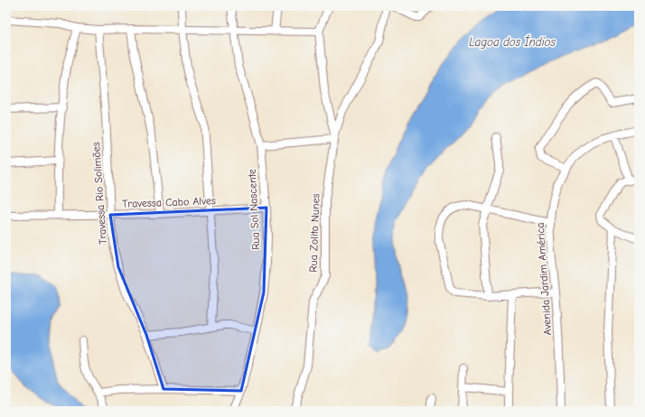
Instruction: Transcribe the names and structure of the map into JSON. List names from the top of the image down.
{
  "streets": {
    "street": [
      "Travessa Rio Solimões",
      "Travessa Cabo Alves",
      "Rua Sol Nascente",
      "Rua Zolito Nunes",
      "Avenida Jardim América"
    ]
  },
  "crossings": [
    ["Travessa Rio Solimões", "Travessa Cabo Alves"],
    ["Travessa Cabo Alves", "Rua Sol Nascente"]
  ],
  "water": ["Lagoa dos Índios"]
}
